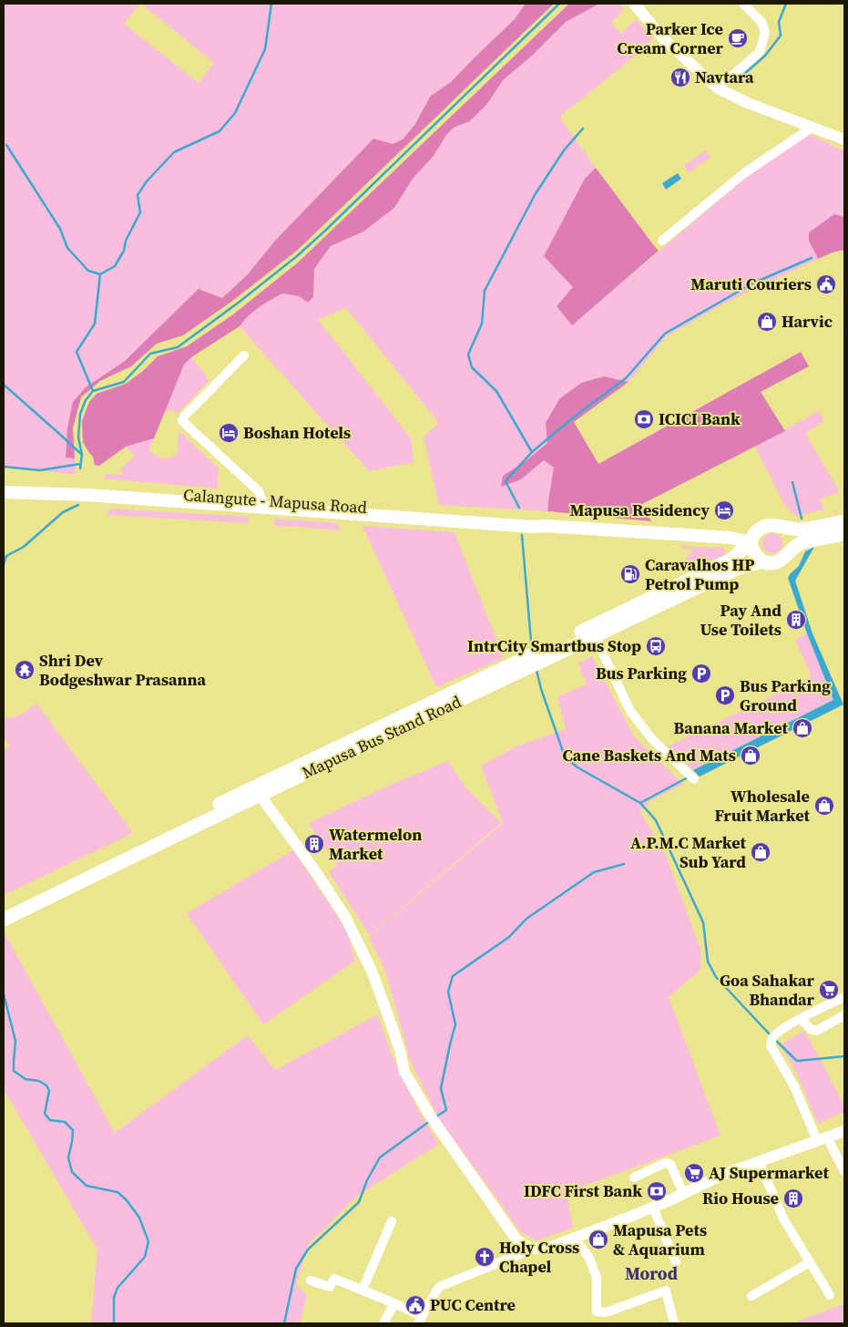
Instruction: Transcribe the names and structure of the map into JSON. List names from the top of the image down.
{
  "streets": {
    "main road": ["Calangute - Mapusa Road", "Mapusa Bus Stand Road"]
  },
  "crossings": [
    ["Calangute - Mapusa Road", "Mapusa Bus Stand Road"]
  ],
  "districts": ["Morod"],
  "places": {
    "cafe": ["Parker Ice Cream Corner"],
    "restaurant": ["Navtara"],
    "public building": ["Maruti Couriers", "PUC Centre"],
    "shop": [
      "Harvic",
      "Banana Market",
      "Cane Baskets And Mats",
      "Wholesale Fruit Market",
      "A.P.M.C Market Sub Yard",
      "Mapusa Pets & Aquarium"
    ],
    "bank": ["ICICI Bank", "IDFC First Bank"],
    "hotel": ["Boshan Hotels", "Mapusa Residency"],
    "fuel station": ["Caravalhos HP Petrol Pump"],
    "building": ["Pay And Use Toilets", "Watermelon Market", "Rio House"],
    "bus stop": ["IntrCity Smartbus Stop"],
    "temple": ["Shri Dev Bodgeshwar Prasanna"],
    "parking": ["Bus Parking", "Bus Parking Ground"],
    "supermarket": ["Goa Sahakar Bhandar", "AJ Supermarket"],
    "church": ["Holy Cross Chapel"]
  }
}
